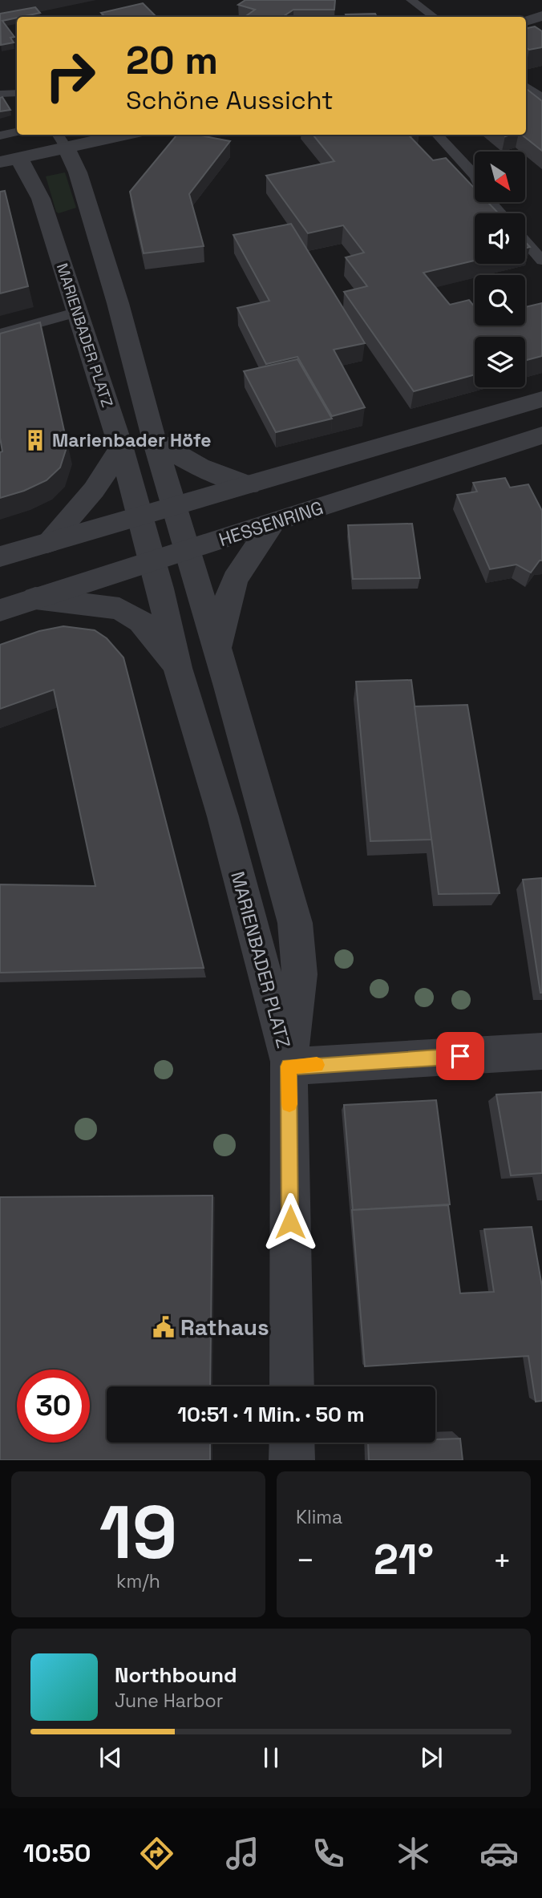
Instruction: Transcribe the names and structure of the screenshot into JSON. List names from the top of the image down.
{
  "streets": {
    "street": ["MARIENBADER PLATZ", "HESSENRING"]
  },
  "crossings": [
    ["MARIENBADER PLATZ", "HESSENRING"]
  ],
  "places": {
    "building": ["Marienbader Höfe"],
    "public building": ["Rathaus"]
  },
  "north": "bottom right",
  "page": {
    "turn": ["20 m", "Schöne Aussicht"],
    "limit": "30",
    "trip": "10:51 · 1 Min. · 50 m",
    "tile": [
      ["19", "km/h"],
      "Klima"
    ],
    "heat": ["−", "21°", "+"],
    "song": ["Northbound", "June Harbor"],
    "tabs": "10:50"
  }
}
